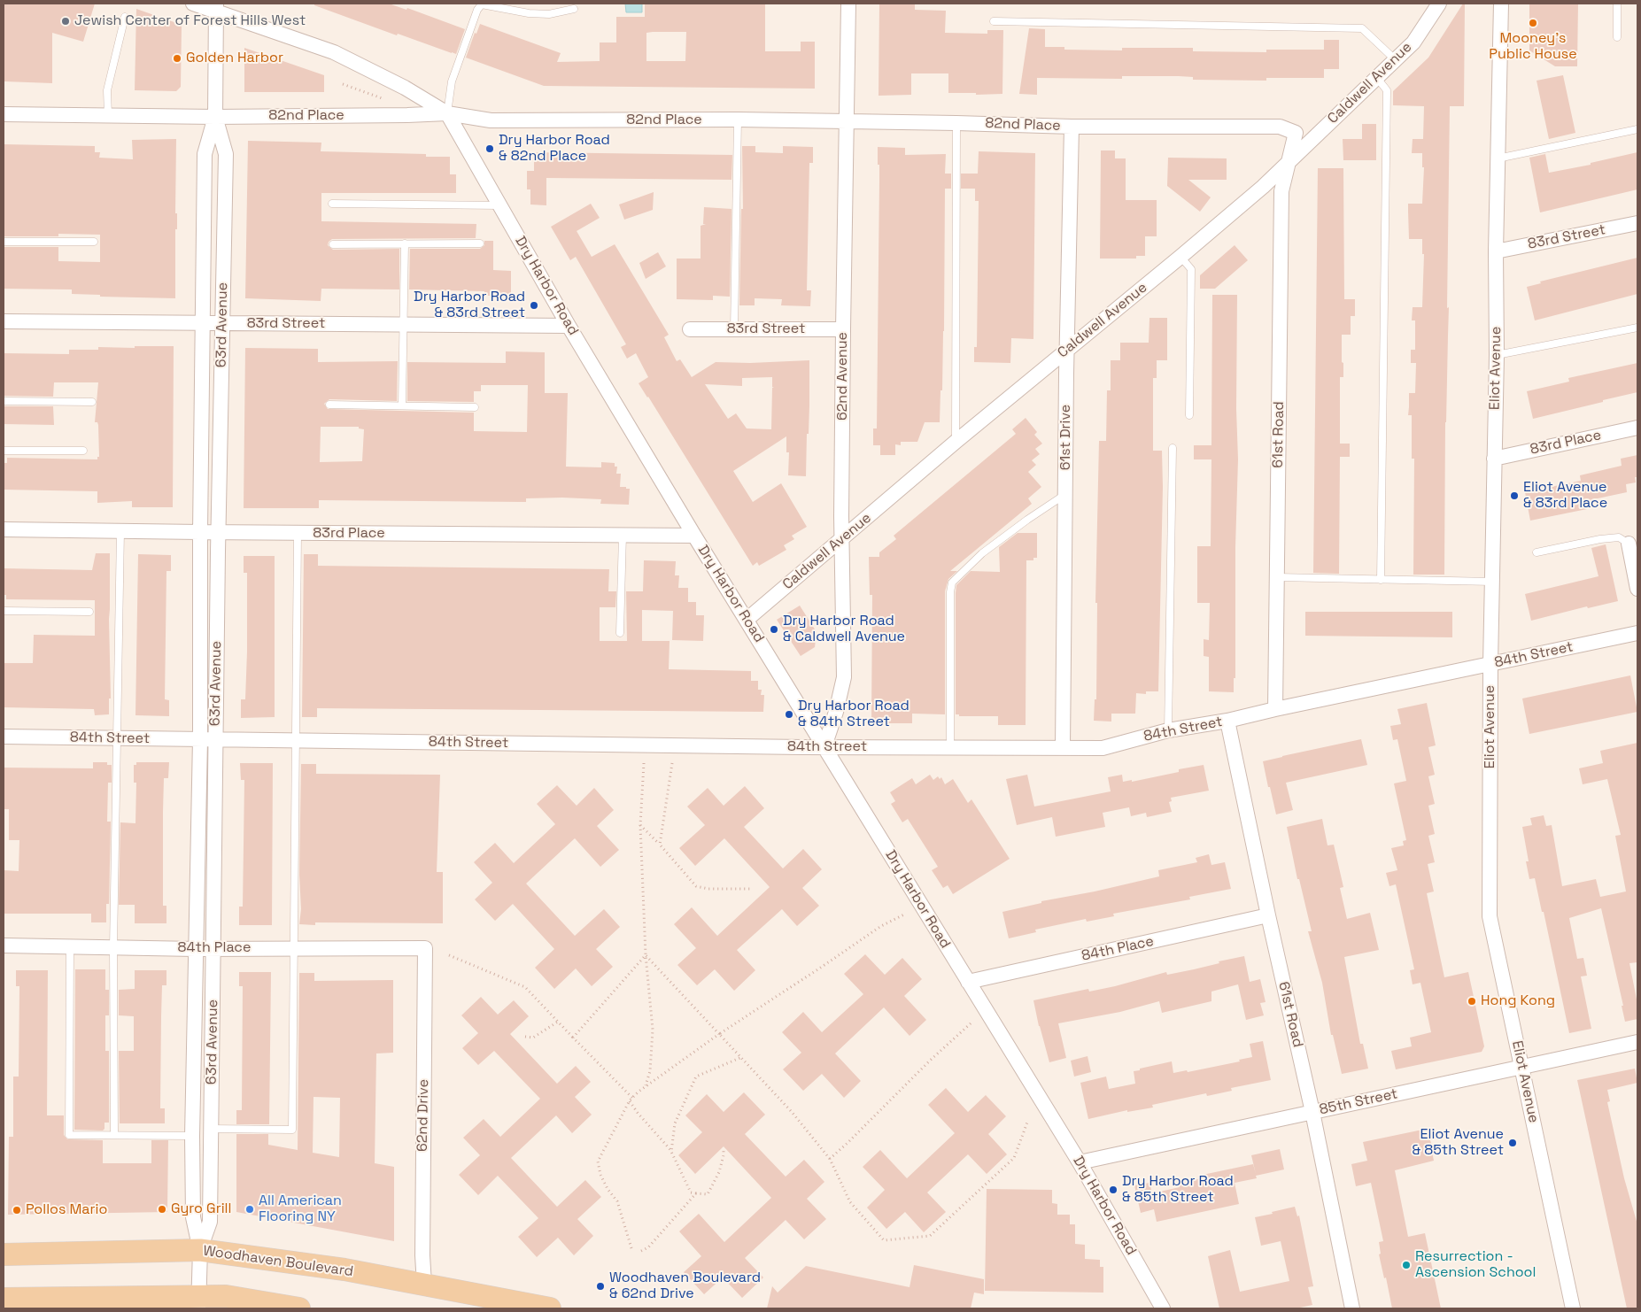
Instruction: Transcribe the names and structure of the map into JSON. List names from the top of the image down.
{
  "streets": {
    "main road": ["Woodhaven Boulevard"],
    "street": [
      "Caldwell Avenue",
      "82nd Place",
      "83rd Street",
      "Dry Harbor Road",
      "63rd Avenue",
      "Eliot Avenue",
      "62nd Avenue",
      "61st Road",
      "61st Drive",
      "83rd Place",
      "84th Street",
      "84th Place",
      "85th Street",
      "62nd Drive"
    ]
  },
  "crossings": [
    ["Caldwell Avenue", "82nd Place"],
    ["Caldwell Avenue", "Dry Harbor Road"],
    ["Caldwell Avenue", "62nd Avenue"],
    ["Caldwell Avenue", "61st Road"],
    ["Caldwell Avenue", "61st Drive"],
    ["82nd Place", "Dry Harbor Road"],
    ["82nd Place", "63rd Avenue"],
    ["82nd Place", "62nd Avenue"],
    ["82nd Place", "61st Road"],
    ["82nd Place", "61st Drive"],
    ["83rd Street", "Dry Harbor Road"],
    ["83rd Street", "63rd Avenue"],
    ["83rd Street", "Eliot Avenue"],
    ["83rd Street", "62nd Avenue"],
    ["Dry Harbor Road", "63rd Avenue"],
    ["Dry Harbor Road", "62nd Avenue"],
    ["Dry Harbor Road", "83rd Place"],
    ["Dry Harbor Road", "84th Street"],
    ["Dry Harbor Road", "84th Place"],
    ["Dry Harbor Road", "85th Street"],
    ["63rd Avenue", "83rd Place"],
    ["63rd Avenue", "84th Street"],
    ["63rd Avenue", "84th Place"],
    ["63rd Avenue", "Woodhaven Boulevard"],
    ["Eliot Avenue", "83rd Place"],
    ["Eliot Avenue", "84th Street"],
    ["Eliot Avenue", "85th Street"],
    ["62nd Avenue", "84th Street"],
    ["61st Road", "84th Street"],
    ["61st Road", "84th Place"],
    ["61st Road", "85th Street"],
    ["61st Drive", "84th Street"],
    ["84th Place", "62nd Drive"],
    ["62nd Drive", "Woodhaven Boulevard"]
  ],
  "places": [
    "Jewish Center of Forest Hills West",
    "Mooney's Public House",
    "Golden Harbor",
    "Dry Harbor Road & 82nd Place",
    "Dry Harbor Road & 83rd Street",
    "Eliot Avenue & 83rd Place",
    "Dry Harbor Road & Caldwell Avenue",
    "Dry Harbor Road & 84th Street",
    "Hong Kong",
    "Eliot Avenue & 85th Street",
    "Dry Harbor Road & 85th Street",
    "Gyro Grill",
    "All American Flooring NY",
    "Pollos Mario",
    "Resurrection - Ascension School",
    "Woodhaven Boulevard & 62nd Drive"
  ]
}
